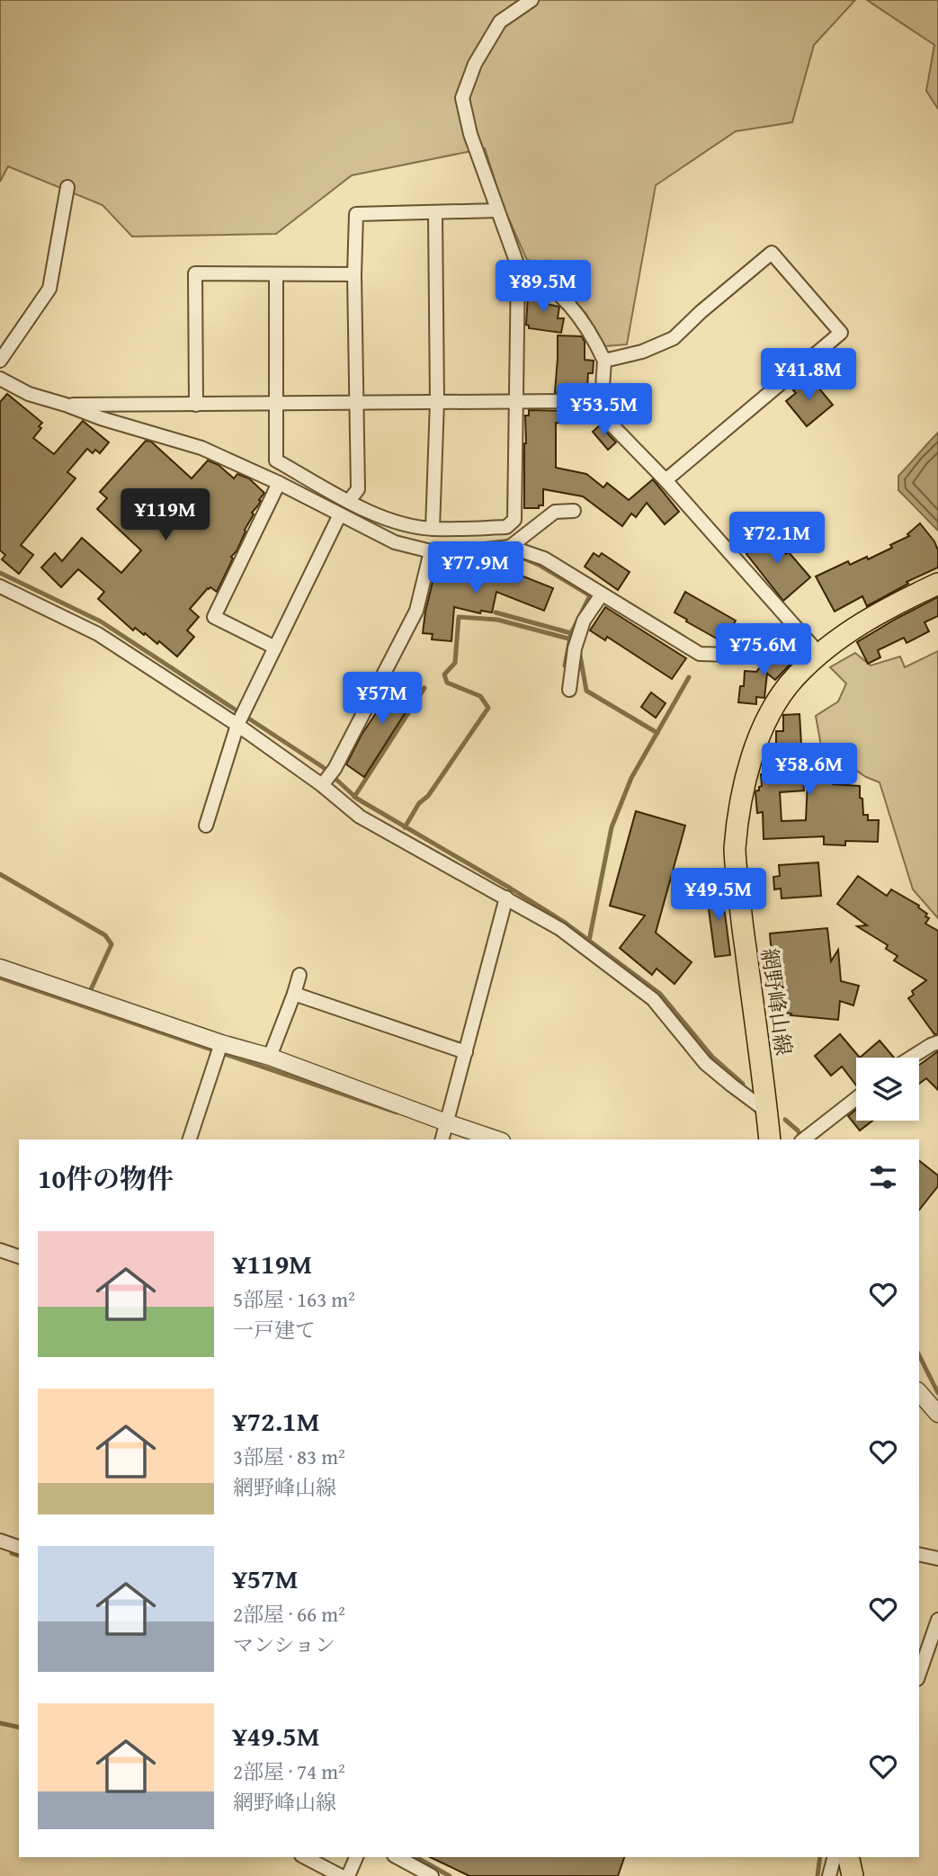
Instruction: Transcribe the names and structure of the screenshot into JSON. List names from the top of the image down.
{
  "streets": {
    "main road": ["網野峰山線"]
  },
  "page": {
    "price": [
      "¥89.5M",
      "¥41.8M",
      "¥53.5M",
      "¥119M",
      "¥72.1M",
      "¥77.9M",
      "¥75.6M",
      "¥57M",
      "¥58.6M",
      "¥49.5M"
    ],
    "heading": "10件の物件",
    "list": [
      {
        "name": "¥119M",
        "note": "5部屋 · 163 m² · 一戸建て"
      },
      {
        "name": "¥72.1M",
        "note": "3部屋 · 83 m² · 網野峰山線"
      },
      {
        "name": "¥57M",
        "note": "2部屋 · 66 m² · マンション"
      },
      {
        "name": "¥49.5M",
        "note": "2部屋 · 74 m² · 網野峰山線"
      }
    ]
  }
}
